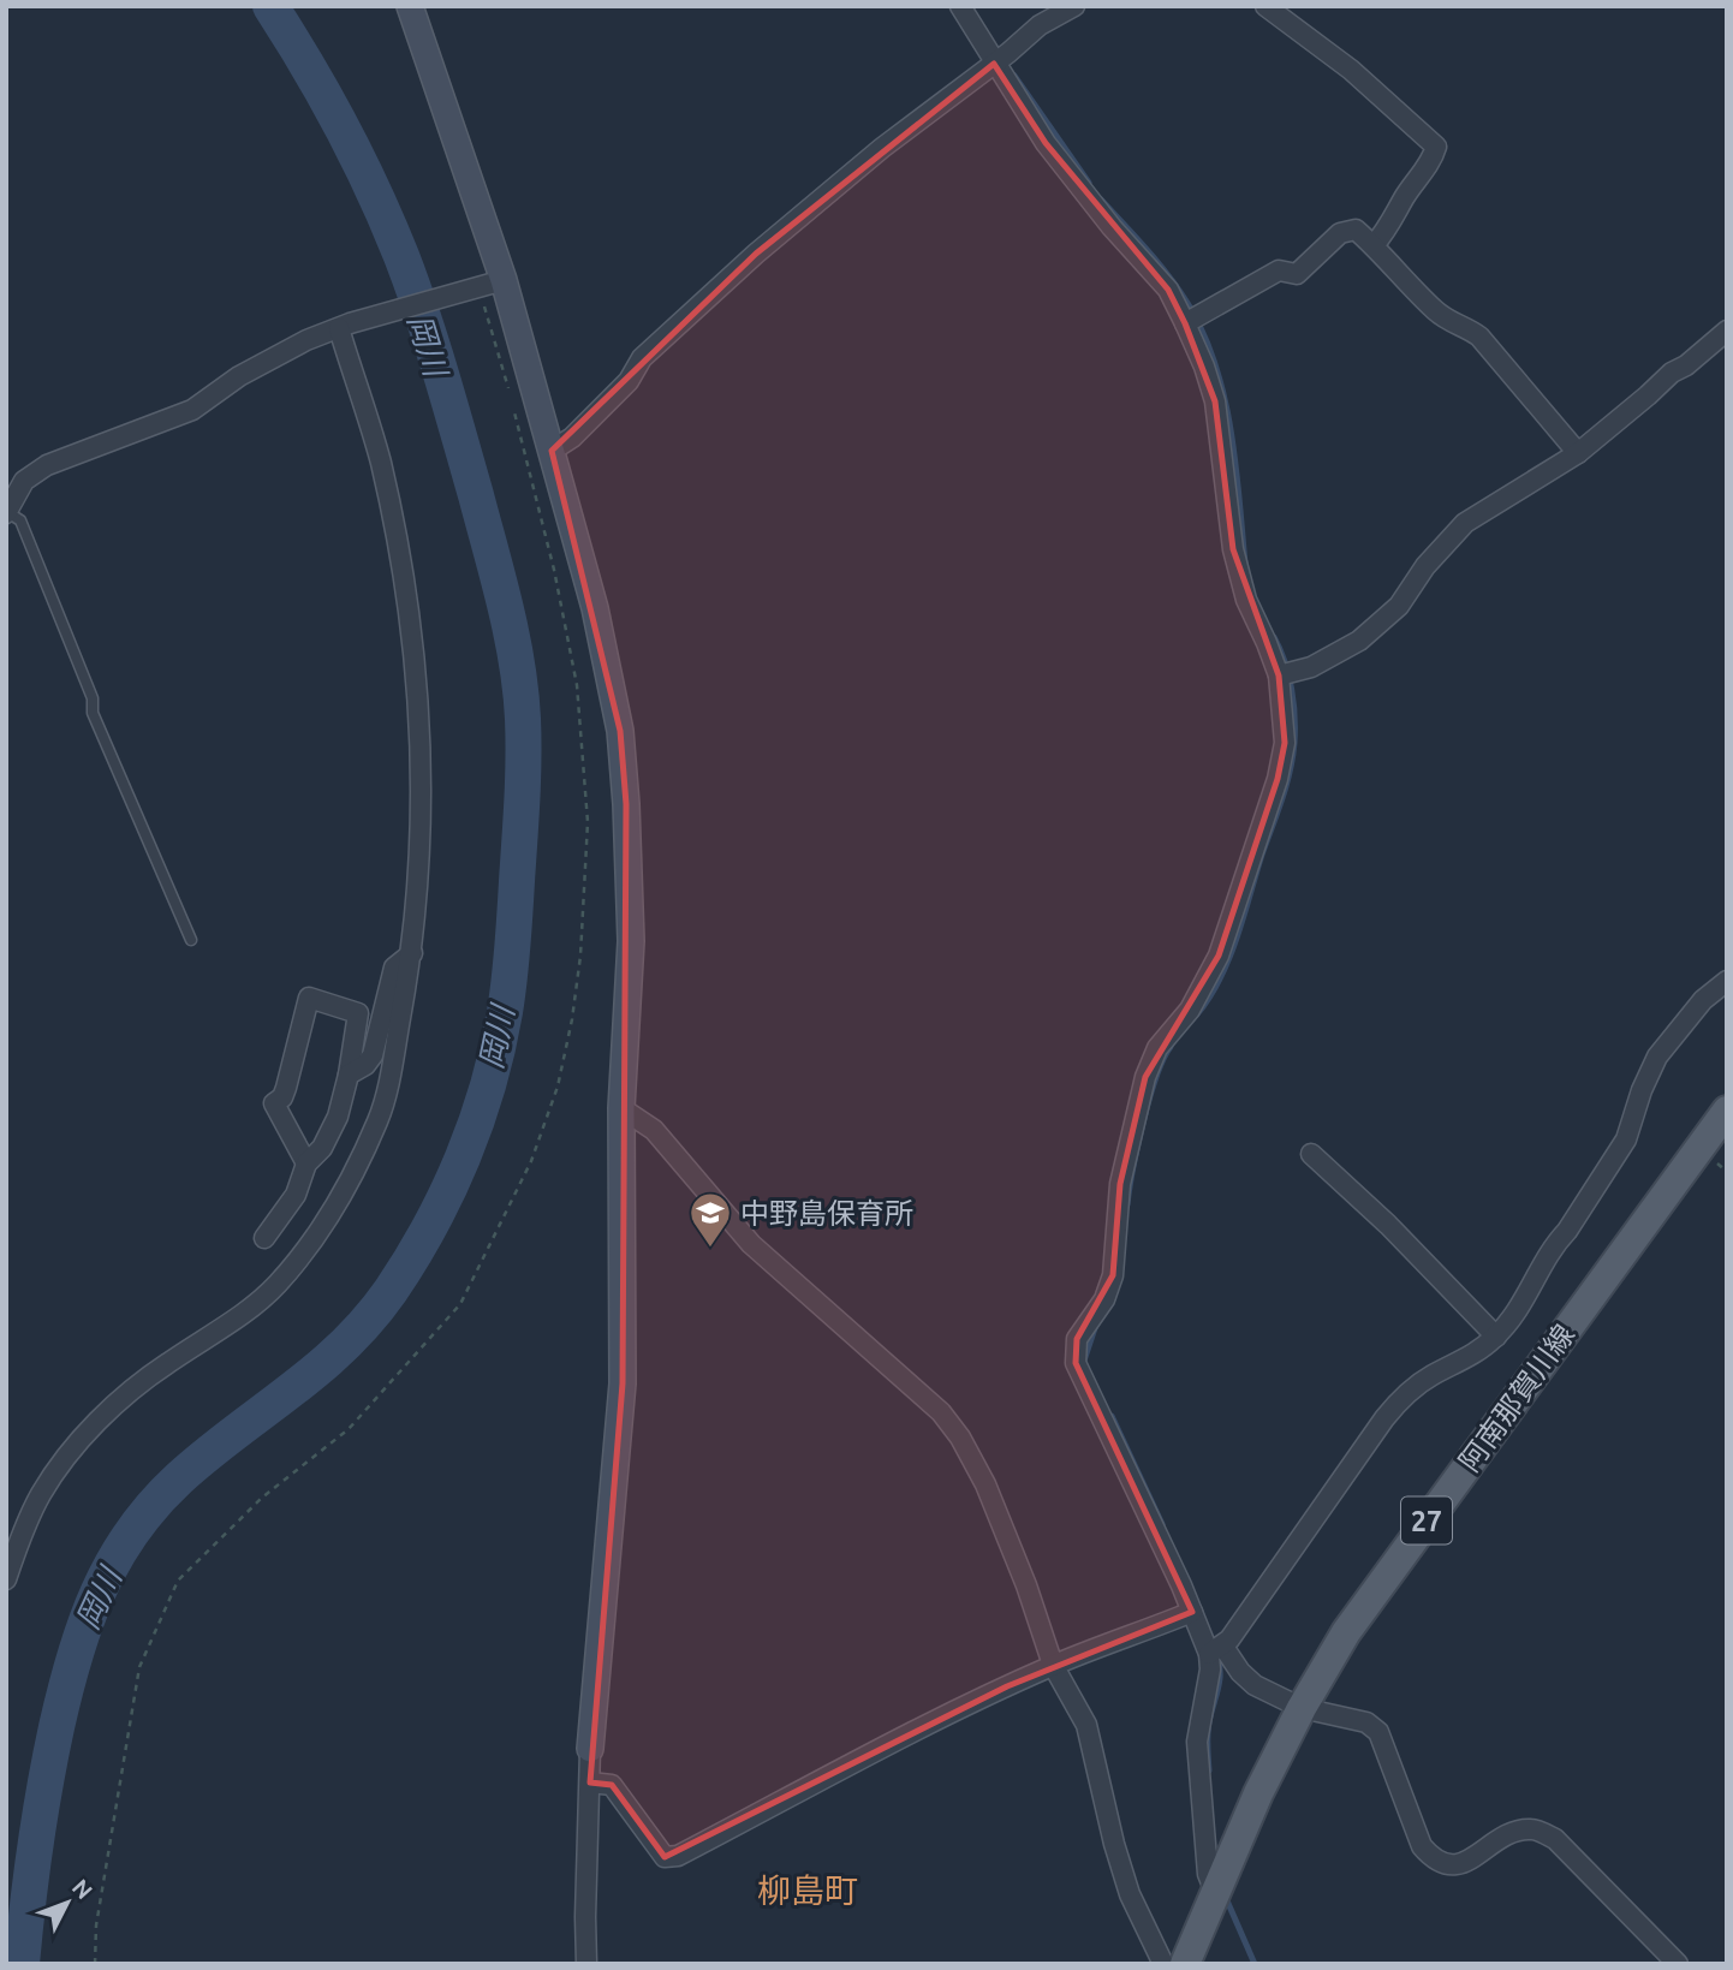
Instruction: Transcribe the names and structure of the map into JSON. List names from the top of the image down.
{
  "streets": {
    "main road": ["阿南那賀川線", "27"]
  },
  "districts": ["柳島町"],
  "water": ["岡川"],
  "places": {
    "school or university": ["中野島保育所"]
  },
  "north": "top right"
}
